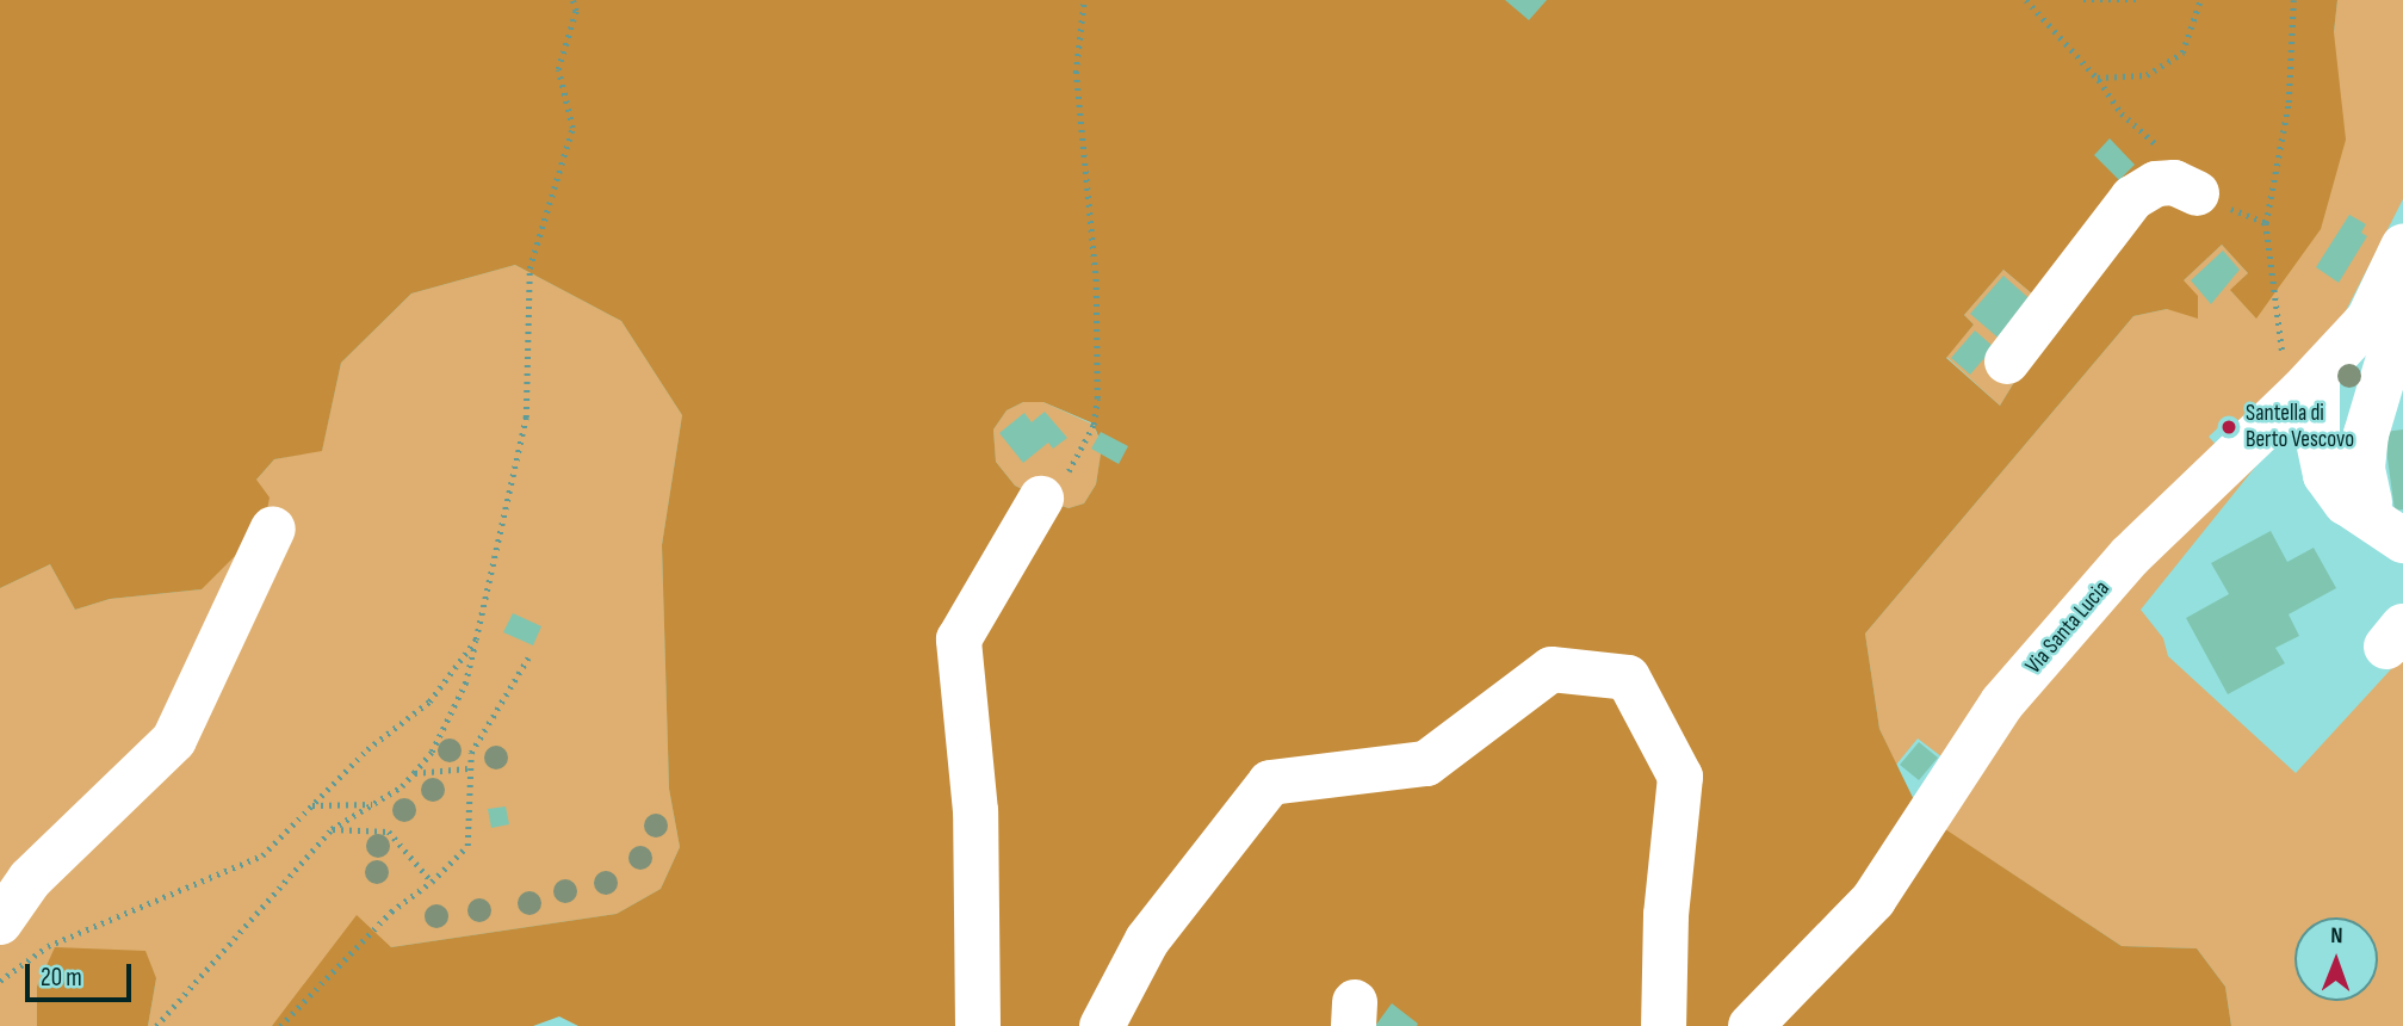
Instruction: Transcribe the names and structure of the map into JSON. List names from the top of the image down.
{
  "streets": {
    "street": ["Via Santa Lucia"]
  },
  "places": ["Santella di Berto Vescovo"],
  "scale_bar": "20 m",
  "north": "top"
}
